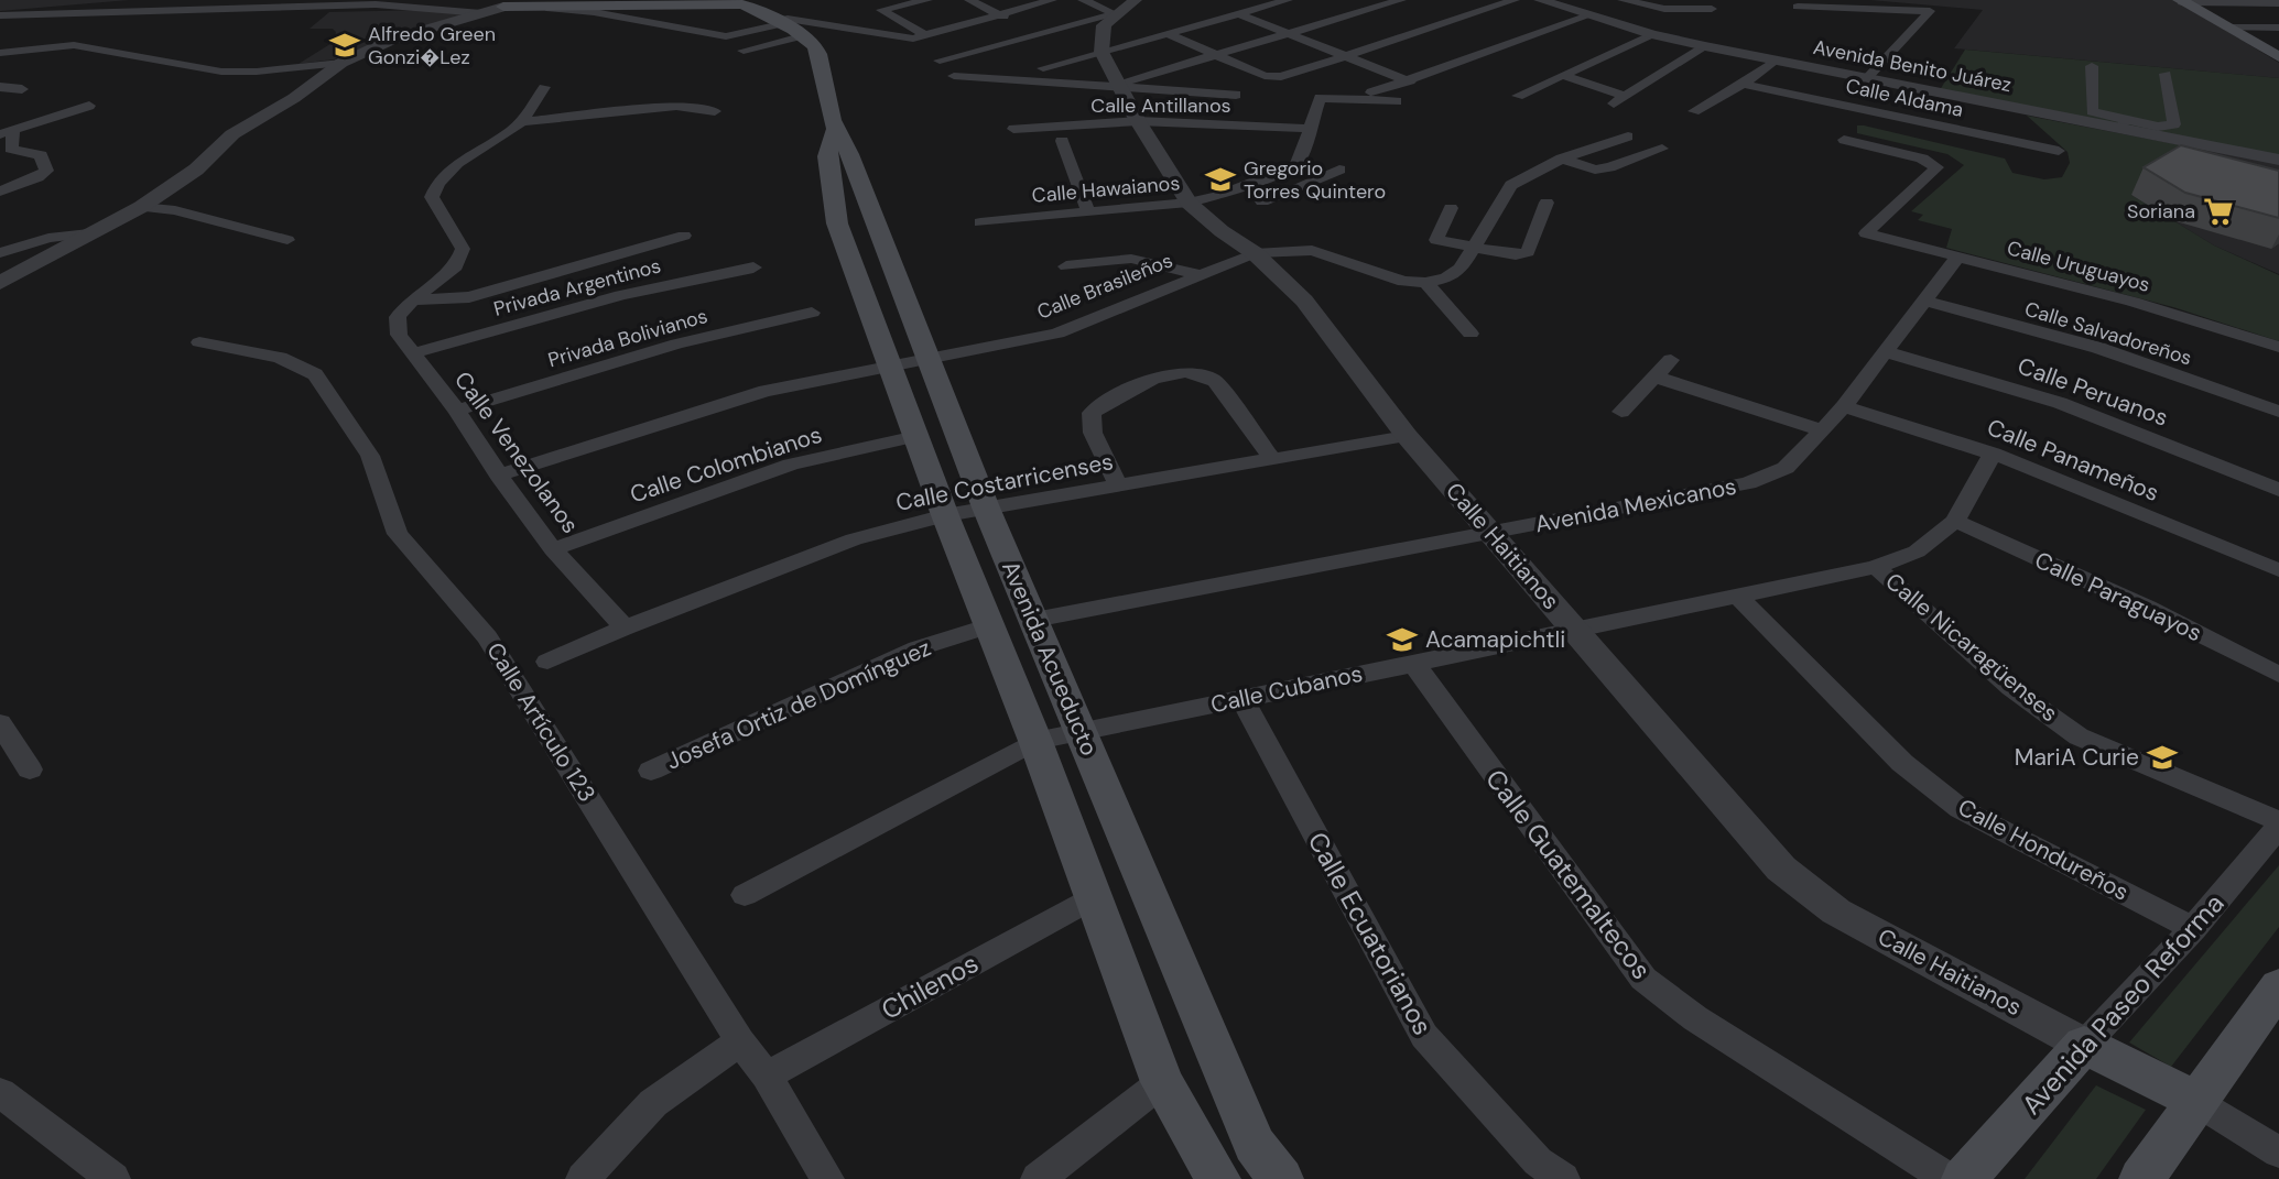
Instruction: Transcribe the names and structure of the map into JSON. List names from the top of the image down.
{
  "streets": {
    "main road": ["Avenida Acueducto", "Avenida Paseo Reforma"],
    "street": [
      "Avenida Benito Juárez",
      "Calle Aldama",
      "Calle Antillanos",
      "Calle Hawaianos",
      "Calle Uruguayos",
      "Calle Brasileños",
      "Privada Argentinos",
      "Calle Salvadoreños",
      "Privada Bolivianos",
      "Calle Peruanos",
      "Calle Venezolanos",
      "Calle Panameños",
      "Calle Colombianos",
      "Calle Costarricenses",
      "Avenida Mexicanos",
      "Calle Haitianos",
      "Calle Paraguayos",
      "Calle Nicaragüenses",
      "Calle Cubanos",
      "Josefa Ortiz de Domínguez",
      "Calle Artículo 123",
      "Calle Hondureños",
      "Calle Guatemaltecos",
      "Calle Ecuatorianos",
      "Chilenos"
    ]
  },
  "crossings": [
    ["Avenida Benito Juárez", "Calle Aldama"],
    ["Calle Antillanos", "Calle Haitianos"],
    ["Calle Hawaianos", "Calle Haitianos"],
    ["Calle Uruguayos", "Avenida Mexicanos"],
    ["Calle Brasileños", "Calle Venezolanos"],
    ["Calle Brasileños", "Calle Haitianos"],
    ["Calle Brasileños", "Avenida Acueducto"],
    ["Privada Argentinos", "Calle Venezolanos"],
    ["Calle Salvadoreños", "Avenida Mexicanos"],
    ["Privada Bolivianos", "Calle Venezolanos"],
    ["Calle Peruanos", "Avenida Mexicanos"],
    ["Calle Venezolanos", "Calle Colombianos"],
    ["Calle Venezolanos", "Calle Costarricenses"],
    ["Calle Panameños", "Avenida Mexicanos"],
    ["Calle Panameños", "Calle Cubanos"],
    ["Calle Colombianos", "Avenida Acueducto"],
    ["Calle Costarricenses", "Calle Haitianos"],
    ["Calle Costarricenses", "Avenida Acueducto"],
    ["Avenida Mexicanos", "Calle Haitianos"],
    ["Avenida Mexicanos", "Avenida Acueducto"],
    ["Calle Haitianos", "Calle Cubanos"],
    ["Calle Haitianos", "Avenida Paseo Reforma"],
    ["Calle Paraguayos", "Calle Cubanos"],
    ["Calle Nicaragüenses", "Calle Cubanos"],
    ["Calle Nicaragüenses", "Avenida Paseo Reforma"],
    ["Avenida Acueducto", "Calle Cubanos"],
    ["Avenida Acueducto", "Josefa Ortiz de Domínguez"],
    ["Avenida Acueducto", "Chilenos"],
    ["Calle Cubanos", "Calle Hondureños"],
    ["Calle Cubanos", "Calle Guatemaltecos"],
    ["Calle Cubanos", "Calle Ecuatorianos"],
    ["Calle Artículo 123", "Chilenos"],
    ["Calle Hondureños", "Avenida Paseo Reforma"]
  ],
  "places": {
    "school or university": [
      "Alfredo Green Gonzi�Lez",
      "Gregorio Torres Quintero",
      "Acamapichtli",
      "MariA Curie"
    ],
    "supermarket": ["Soriana"]
  }
}
